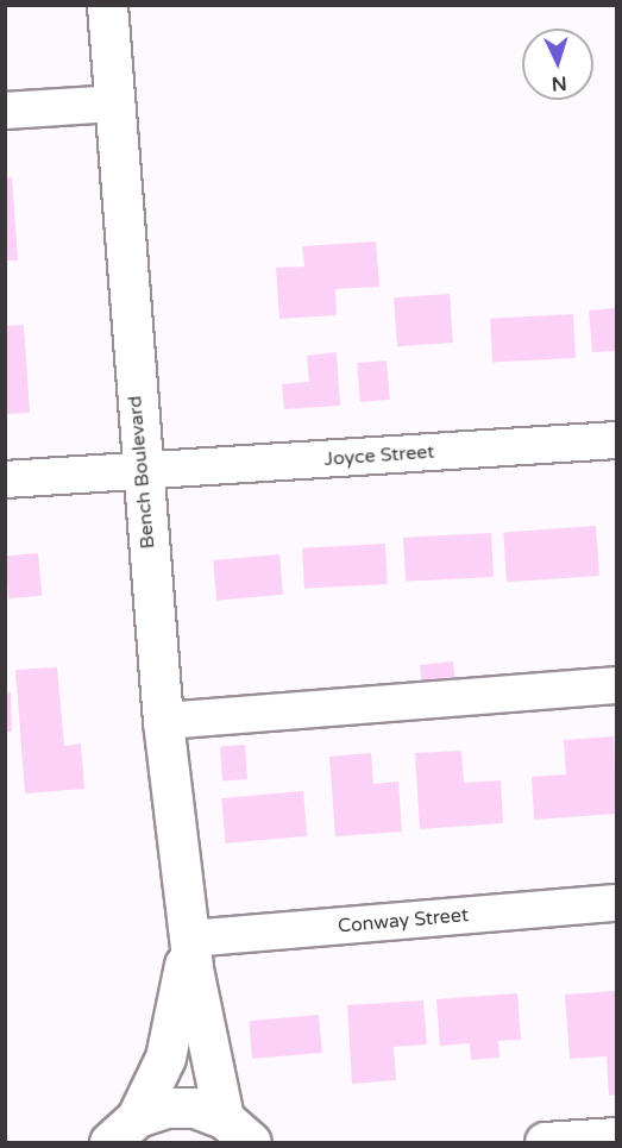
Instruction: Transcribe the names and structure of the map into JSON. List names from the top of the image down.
{
  "streets": {
    "main road": ["Bench Boulevard"],
    "street": ["Joyce Street", "Conway Street"]
  },
  "crossings": [
    ["Joyce Street", "Bench Boulevard"],
    ["Bench Boulevard", "Conway Street"]
  ],
  "north": "bottom"
}
